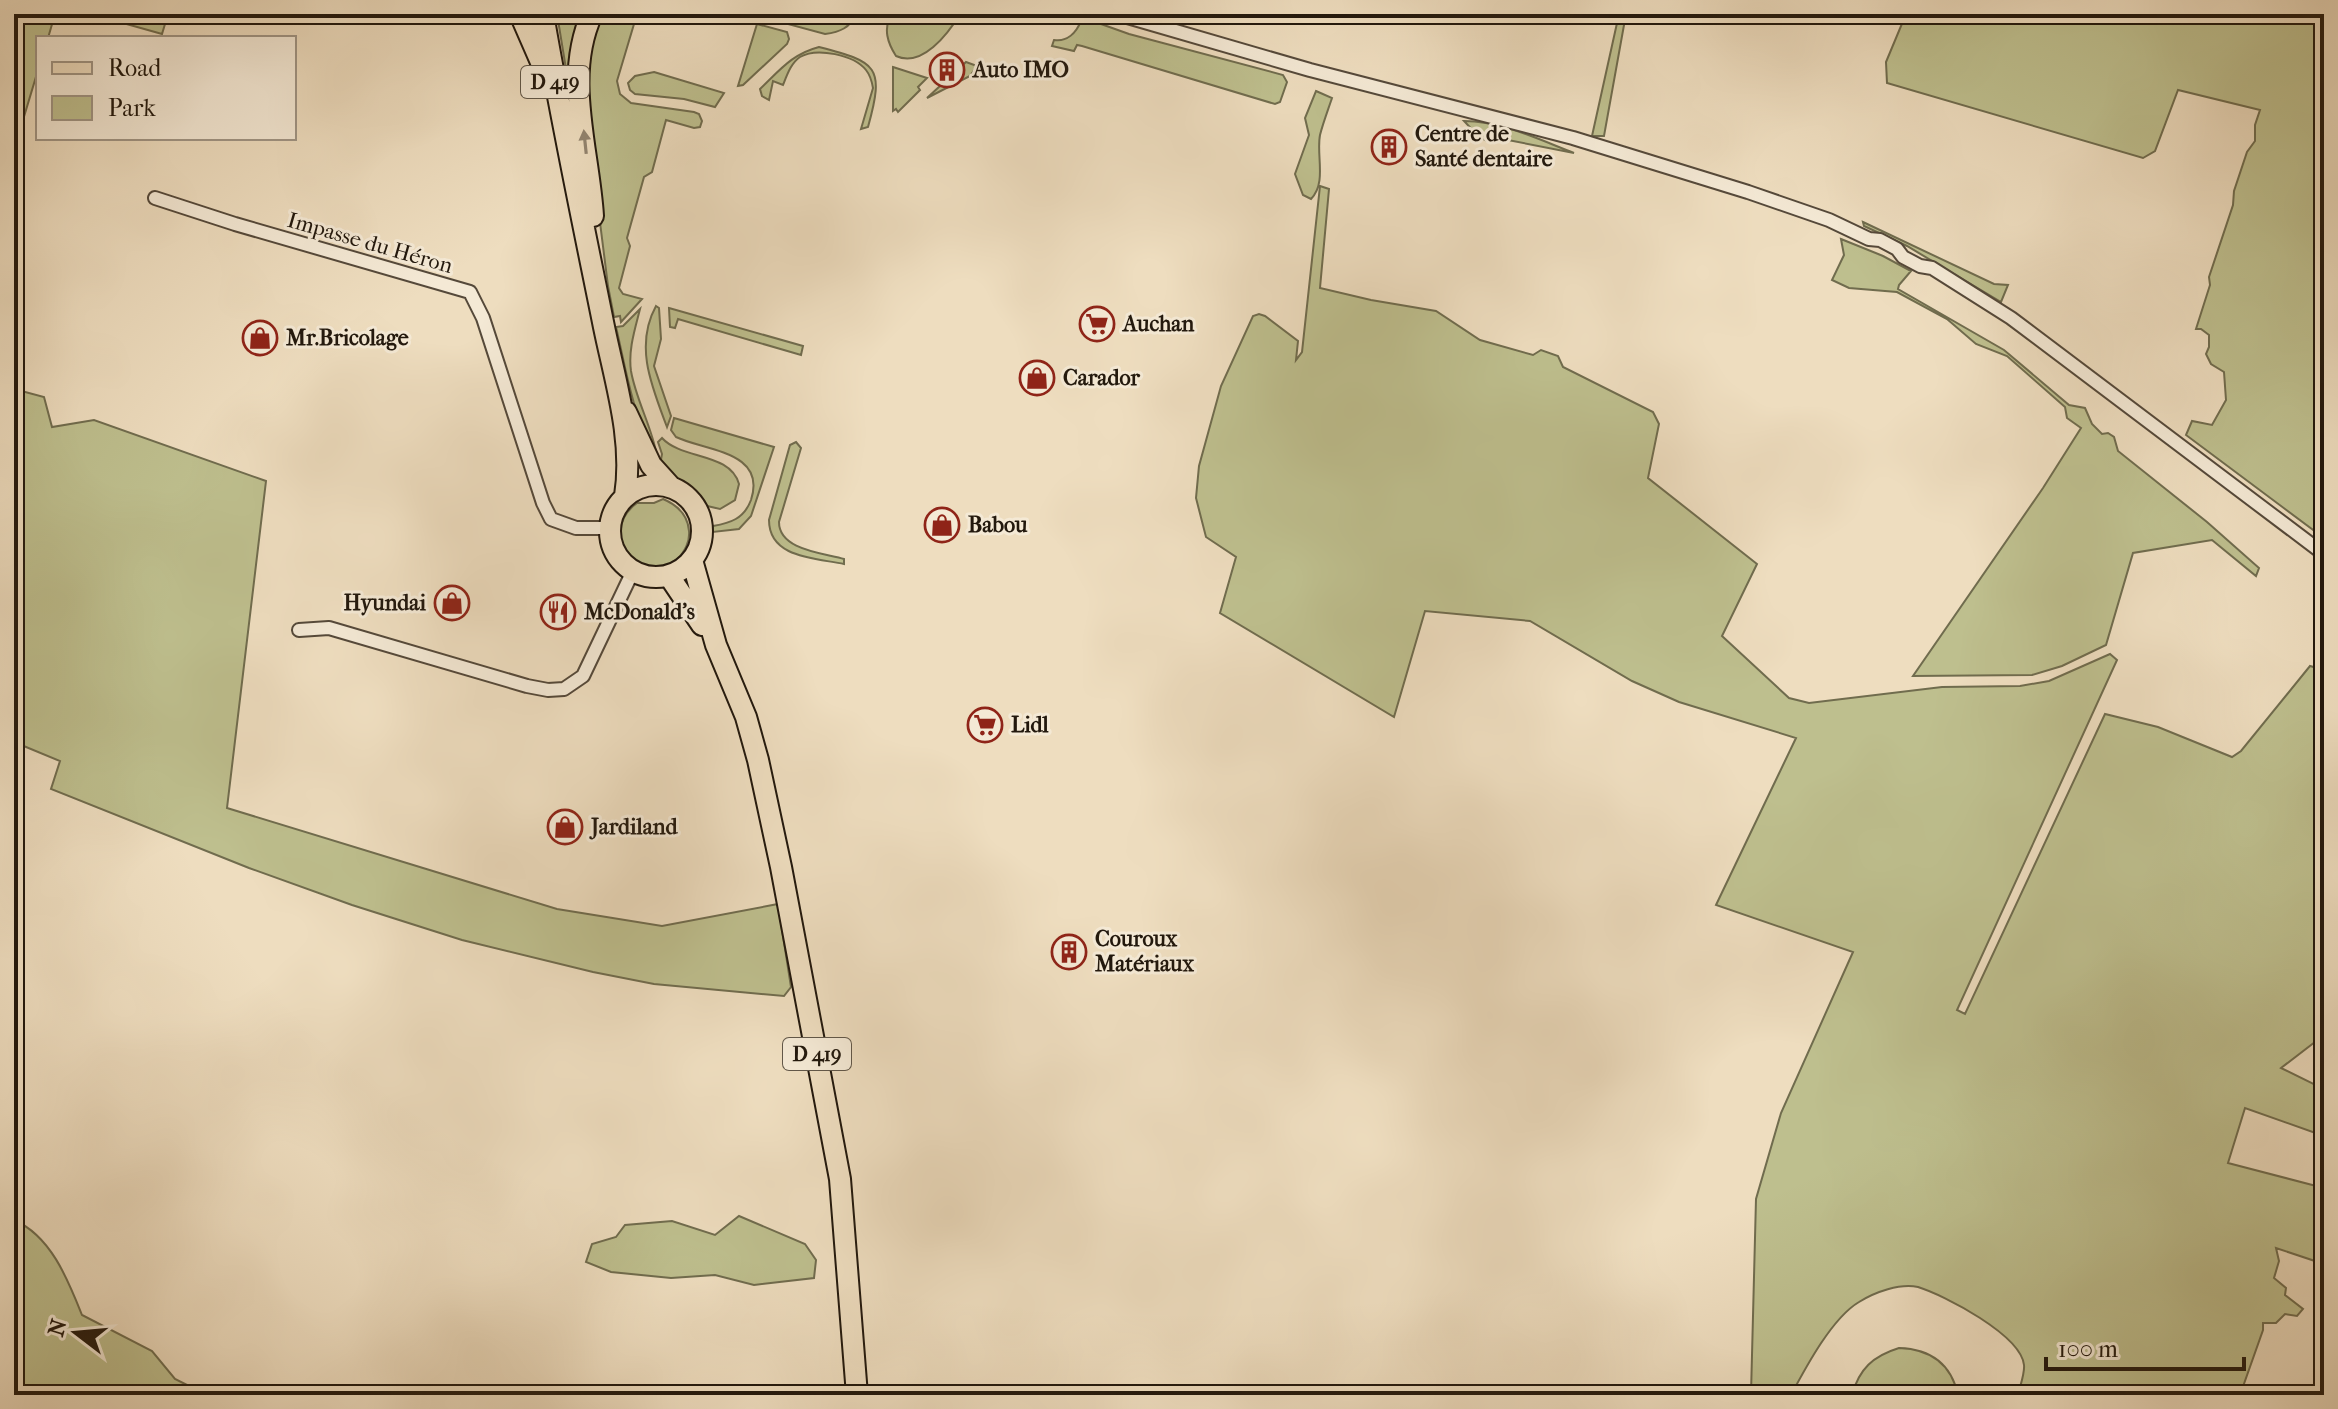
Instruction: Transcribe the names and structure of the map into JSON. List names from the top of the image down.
{
  "streets": {
    "main road": ["D 419"],
    "street": ["Impasse du Héron"]
  },
  "crossings": [
    ["D 419", "Impasse du Héron"]
  ],
  "places": {
    "building": ["Auto IMO", "Centre de Santé dentaire", "Couroux Matériaux"],
    "supermarket": ["Auchan", "Lidl"],
    "shop": [
      "Mr.Bricolage",
      "Carador",
      "Babou",
      "Hyundai",
      "Jardiland"
    ],
    "restaurant": ["McDonald's"]
  },
  "legend": ["Road", "Park"],
  "scale_bar": "100 m",
  "north": "left"
}
